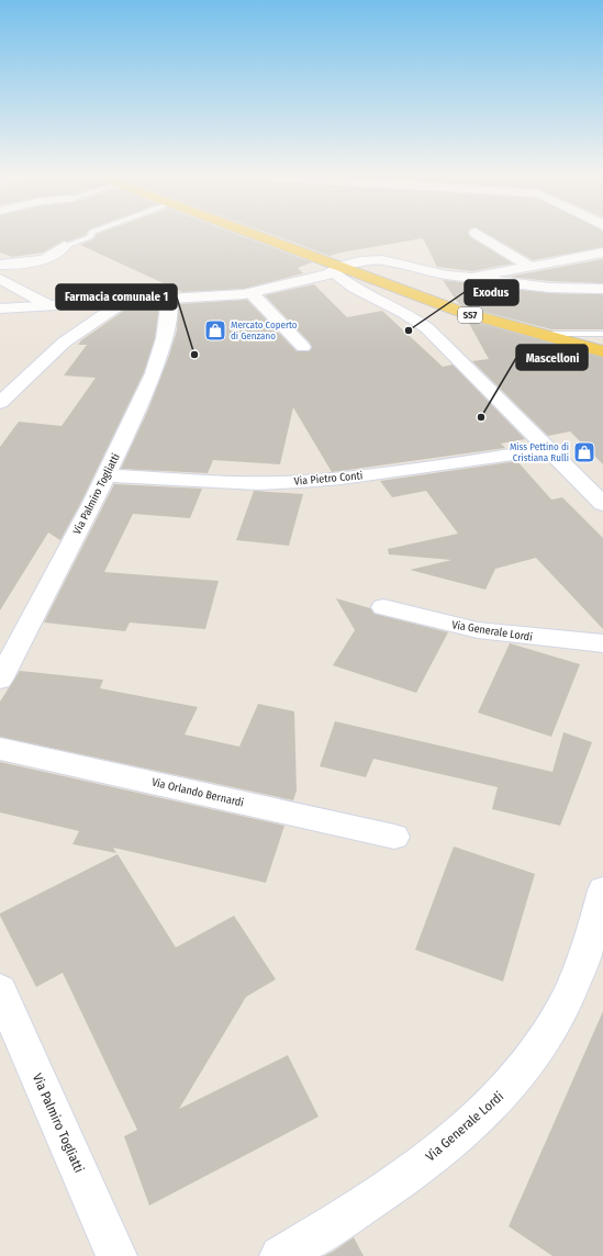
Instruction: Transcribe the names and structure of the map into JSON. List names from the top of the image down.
{
  "streets": {
    "main road": ["SS7"],
    "street": [
      "Via Pietro Conti",
      "Via Palmiro Togliatti",
      "Via Generale Lordi",
      "Via Orlando Bernardi"
    ]
  },
  "crossings": [
    ["Via Pietro Conti", "Via Palmiro Togliatti"]
  ],
  "places": {
    "shop": ["Mercato Coperto di Genzano", "Miss Pettino di Cristiana Rulli"],
    "other": ["Exodus", "Farmacia comunale 1", "Mascelloni"]
  }
}
